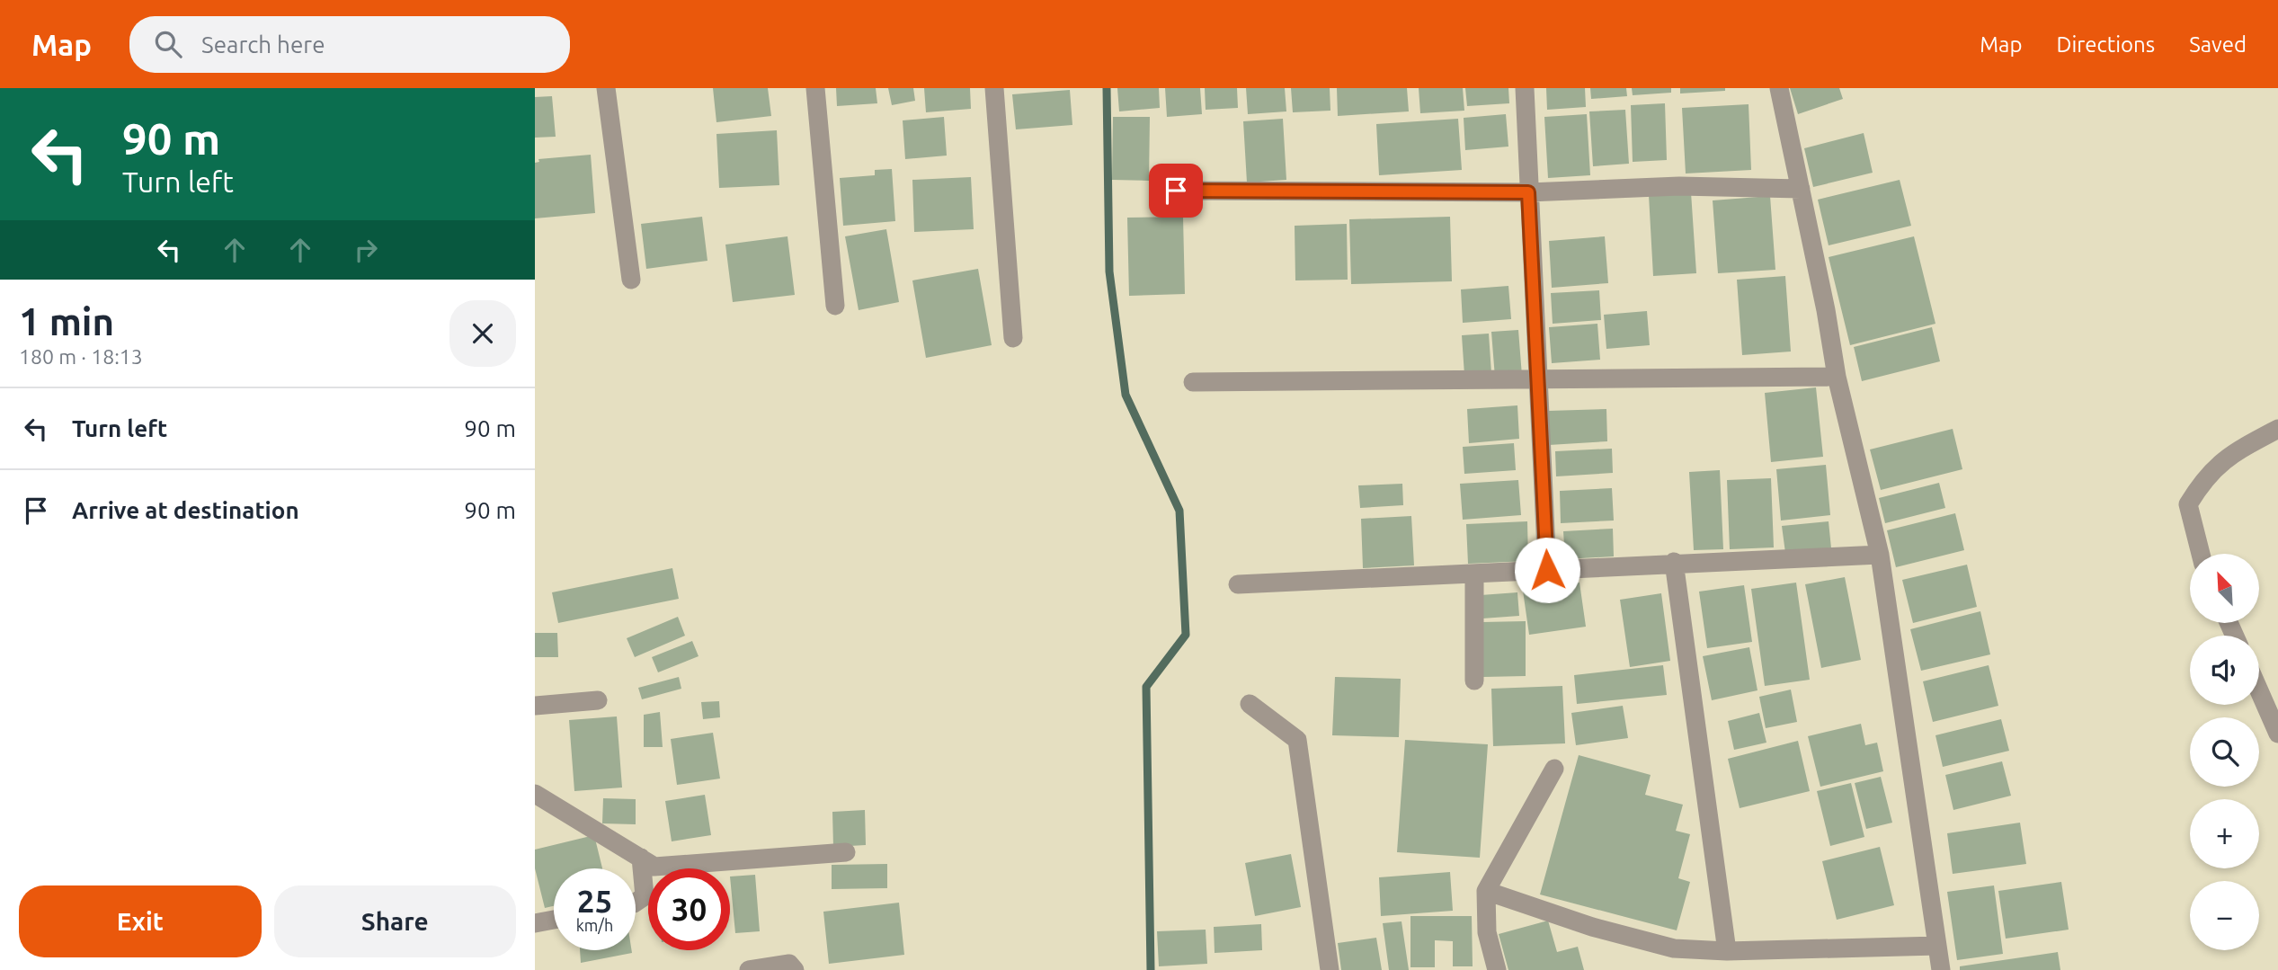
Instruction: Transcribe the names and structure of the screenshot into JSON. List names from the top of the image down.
{
  "north": "top left",
  "page": {
    "header": "Map",
    "search": "Search here",
    "nav": ["Map", "Directions", "Saved"],
    "turn": ["90 m", "Turn left"],
    "heading": ["1 min", "180 m · 18:13"],
    "list": [
      {
        "name": "Turn left",
        "value": "90 m"
      },
      {
        "name": "Arrive at destination",
        "value": "90 m"
      }
    ],
    "map_buttons": ["+", "−"],
    "speed": "25 km/h",
    "limit": "30",
    "buttons": ["Exit", "Share"]
  }
}
